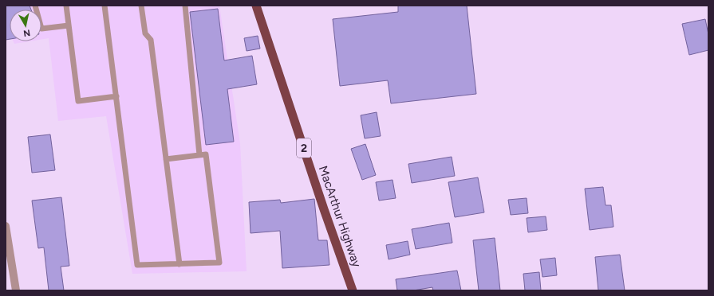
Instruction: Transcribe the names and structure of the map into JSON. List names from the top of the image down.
{
  "streets": {
    "highway": ["2", "MacArthur Highway"]
  },
  "north": "bottom"
}
